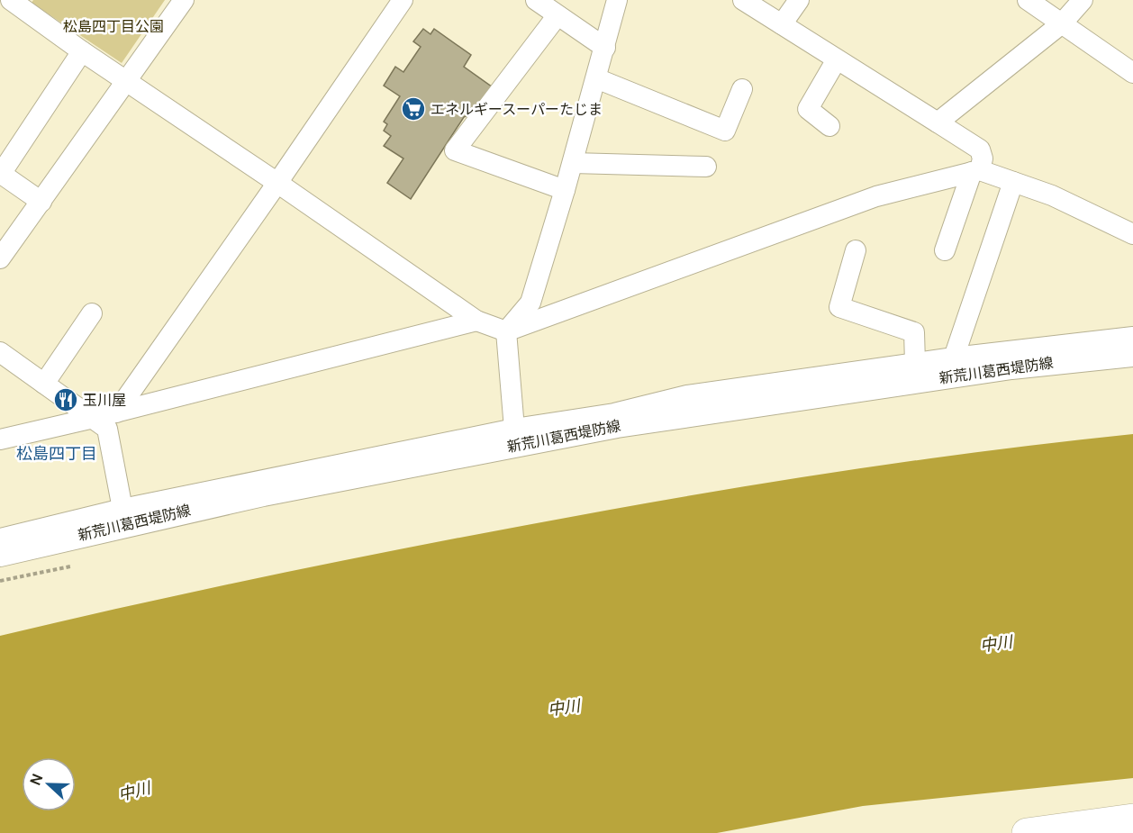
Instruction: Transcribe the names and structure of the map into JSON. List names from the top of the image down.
{
  "streets": {
    "main road": ["新荒川葛西堤防線"]
  },
  "districts": ["松島四丁目"],
  "water": ["中川"],
  "parks": ["松島四丁目公園"],
  "places": {
    "supermarket": ["エネルギースーパーたじま"],
    "restaurant": ["玉川屋"]
  },
  "north": "left"
}
